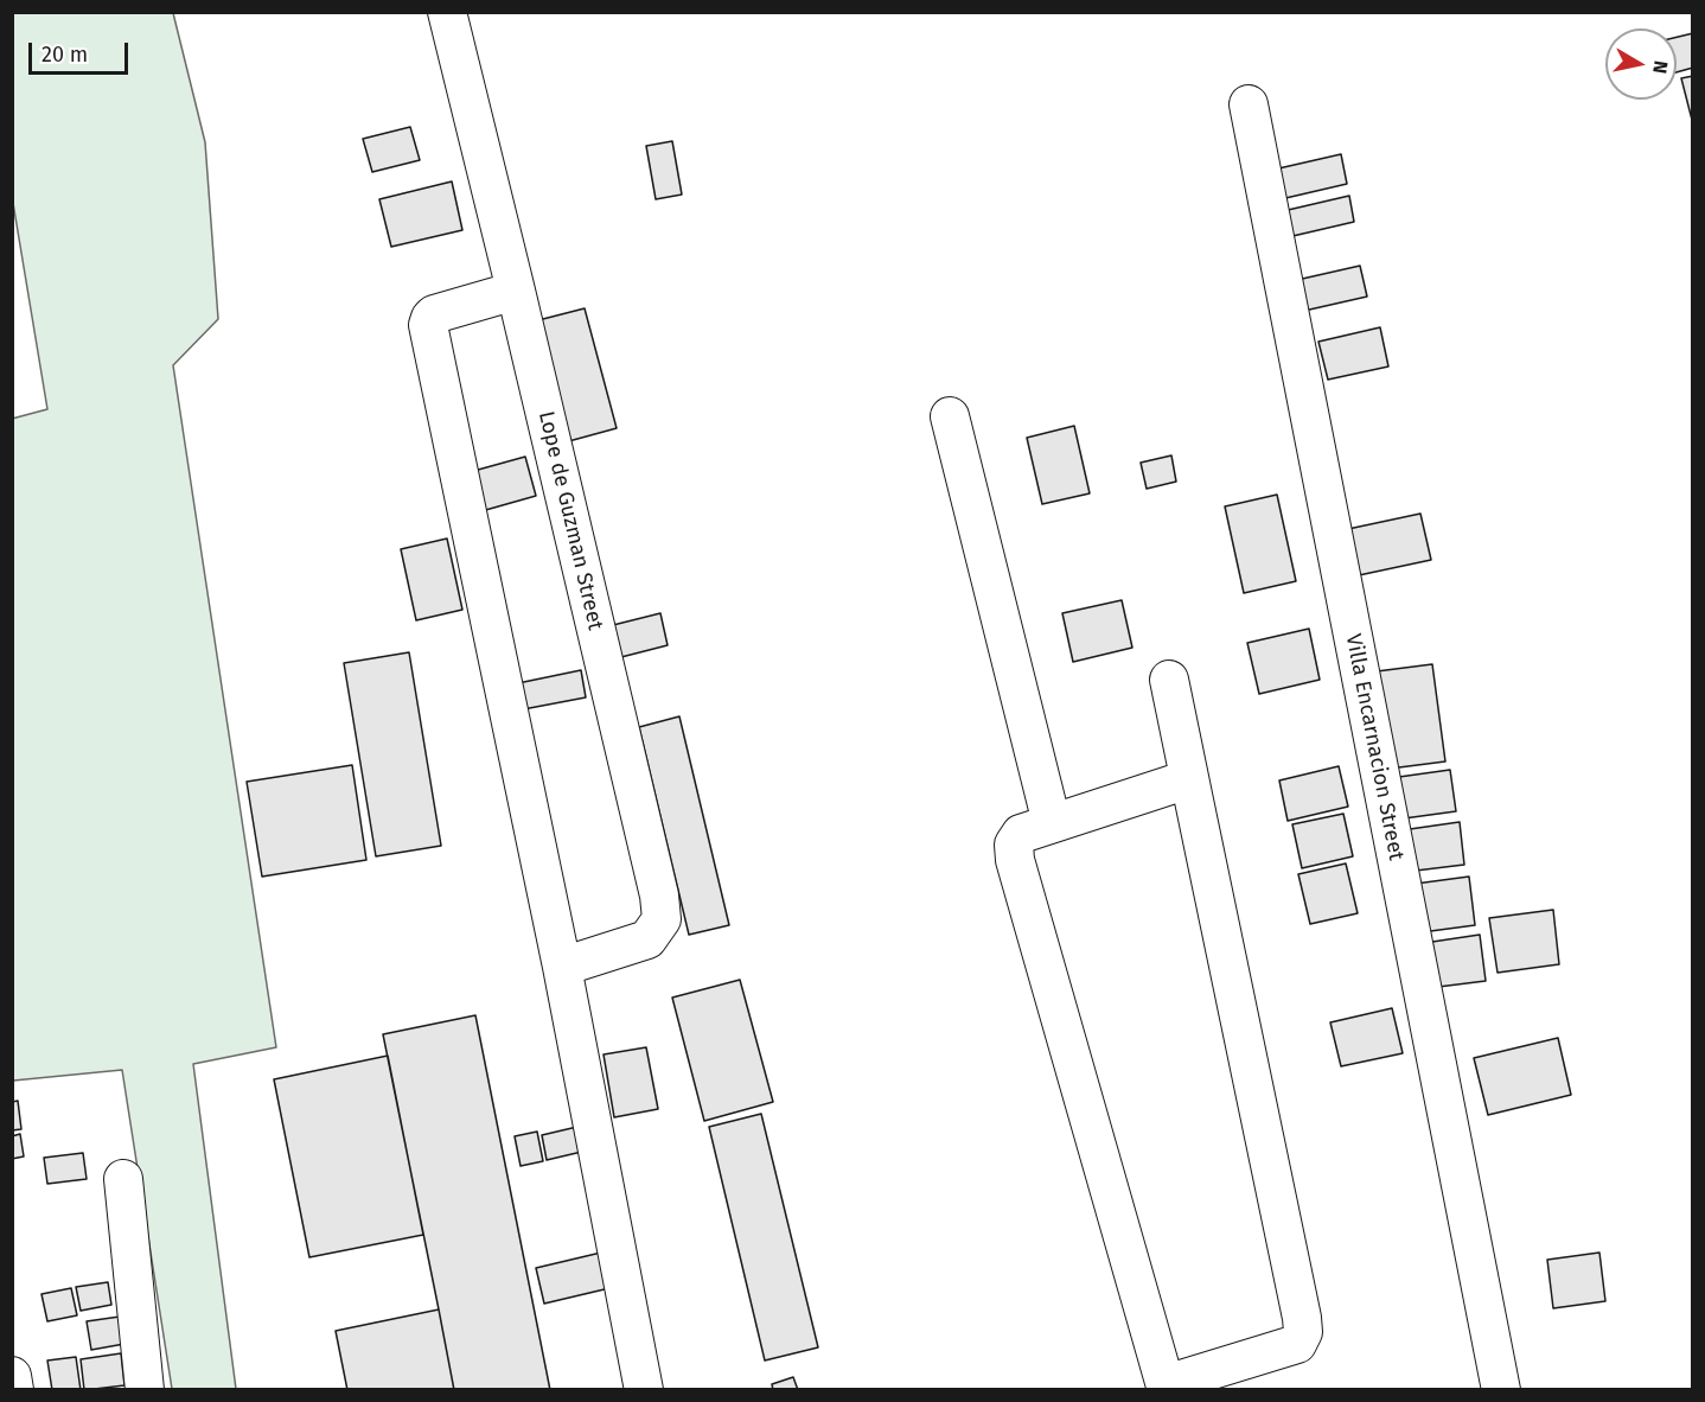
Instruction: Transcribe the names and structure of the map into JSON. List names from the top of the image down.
{
  "streets": {
    "street": ["Lope de Guzman Street", "Villa Encarnacion Street"]
  },
  "scale_bar": "20 m",
  "north": "right"
}
